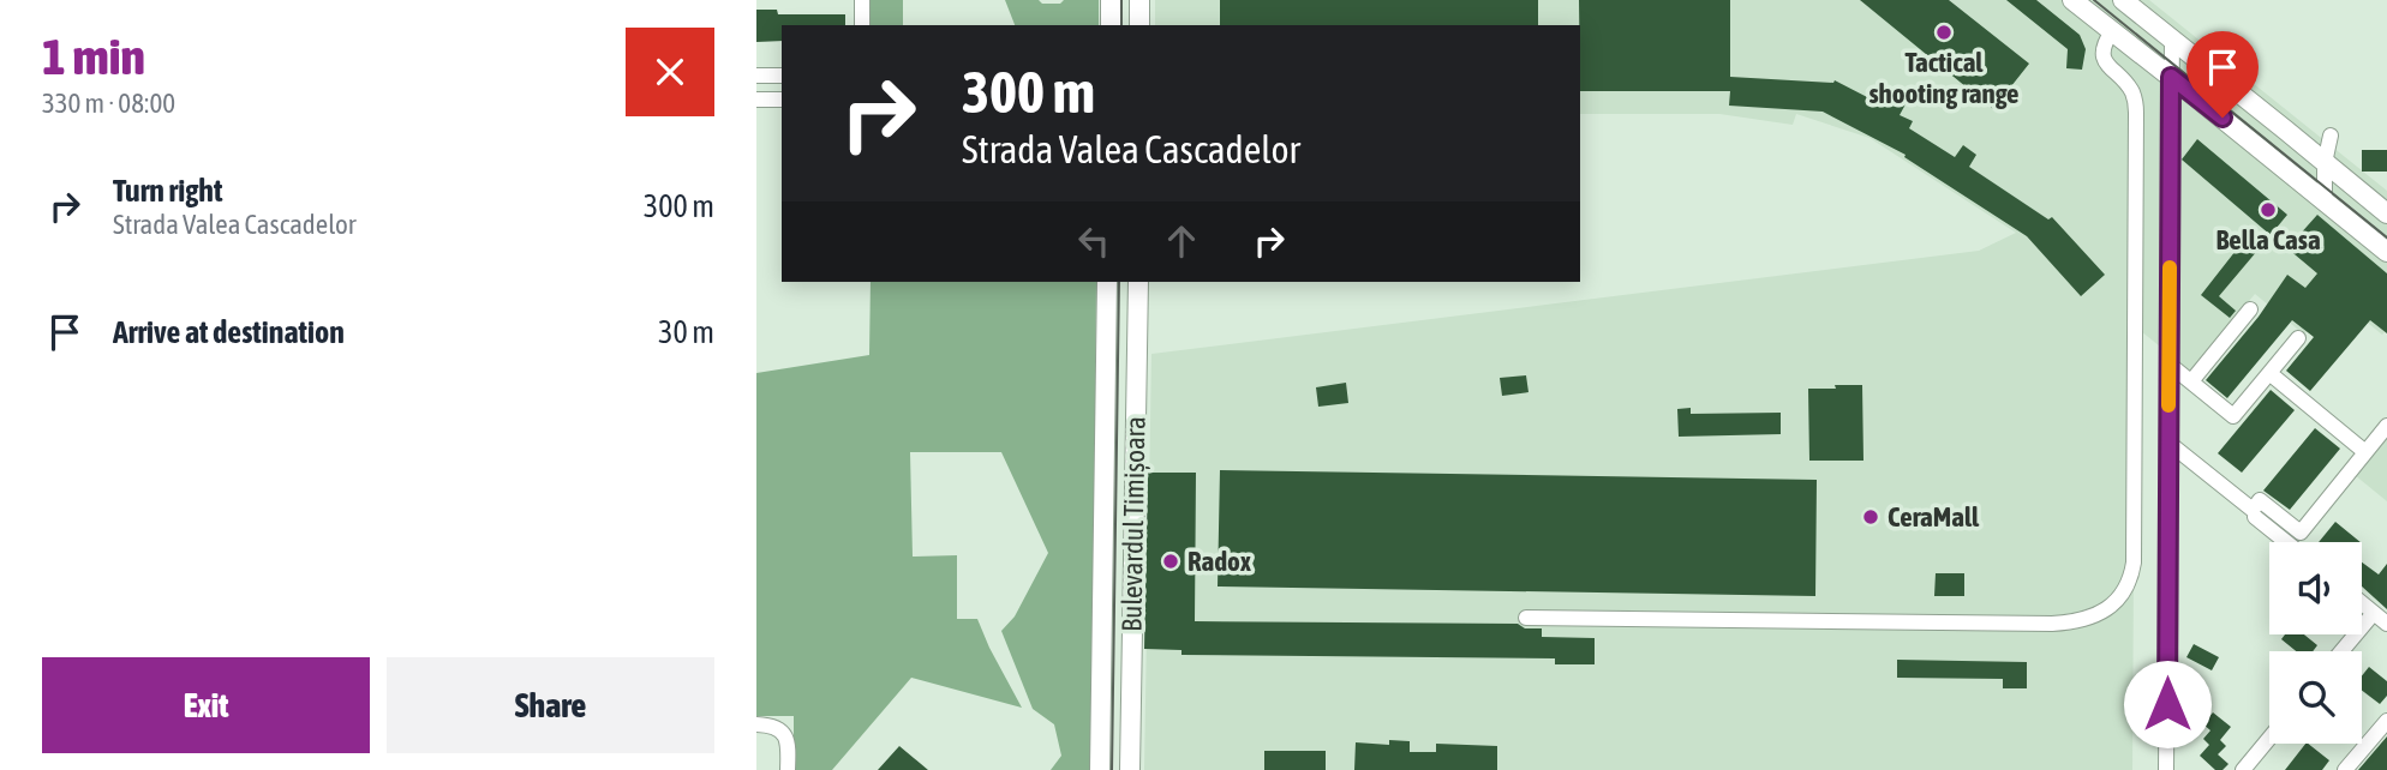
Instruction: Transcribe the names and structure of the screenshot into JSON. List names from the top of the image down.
{
  "streets": {
    "main road": ["Bulevardul Timișoara"]
  },
  "places": [
    "Tactical shooting range",
    "Bella Casa",
    "CeraMall",
    "Radox"
  ],
  "page": {
    "heading": ["1 min", "330 m · 08:00"],
    "turn": ["300 m", "Strada Valea Cascadelor"],
    "list": [
      {
        "name": "Turn right",
        "note": "Strada Valea Cascadelor",
        "value": "300 m"
      },
      {
        "name": "Arrive at destination",
        "value": "30 m"
      }
    ],
    "buttons": ["Exit", "Share"]
  }
}
